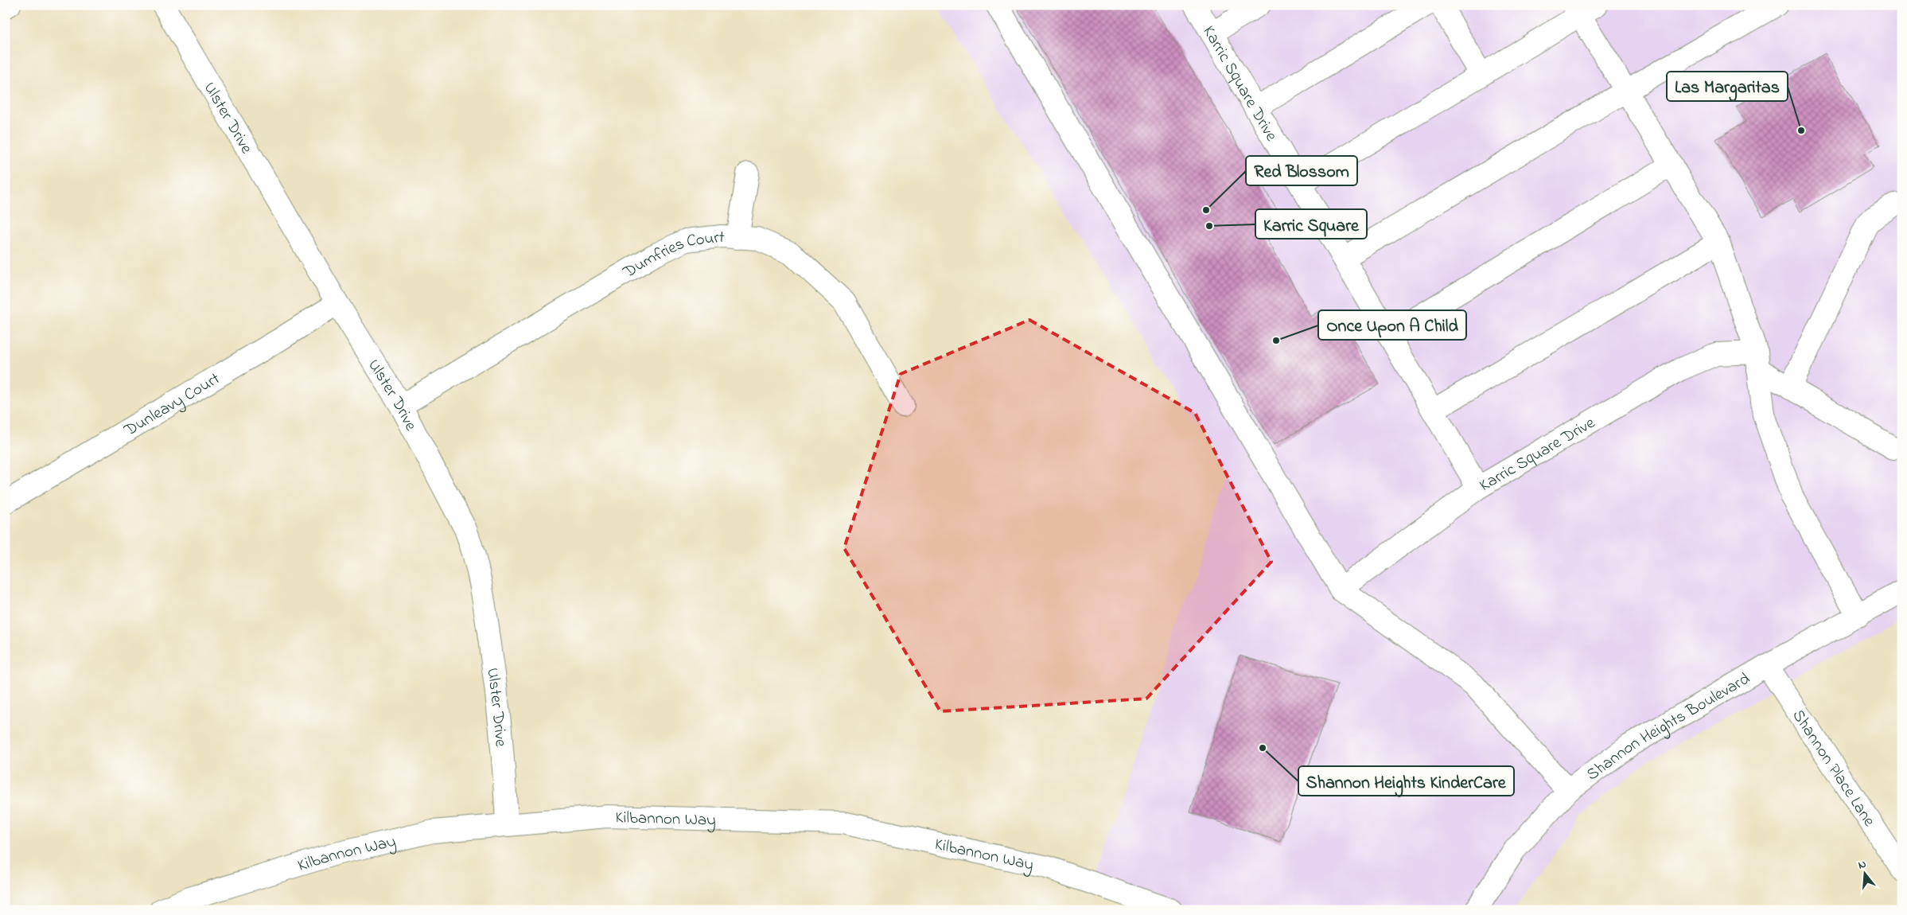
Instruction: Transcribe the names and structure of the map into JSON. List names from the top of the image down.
{
  "streets": {
    "street": [
      "Karric Square Drive",
      "Ulster Drive",
      "Dumfries Court",
      "Dunleavy Court",
      "Shannon Heights Boulevard",
      "Shannon Place Lane",
      "Kilbannon Way"
    ]
  },
  "crossings": [
    ["Ulster Drive", "Dumfries Court"],
    ["Ulster Drive", "Dunleavy Court"],
    ["Ulster Drive", "Kilbannon Way"],
    ["Shannon Heights Boulevard", "Shannon Place Lane"]
  ],
  "places": [
    "Las Margaritas",
    "Red Blossom",
    "Karric Square",
    "Once Upon A Child",
    "Shannon Heights KinderCare"
  ],
  "north": "top"
}
